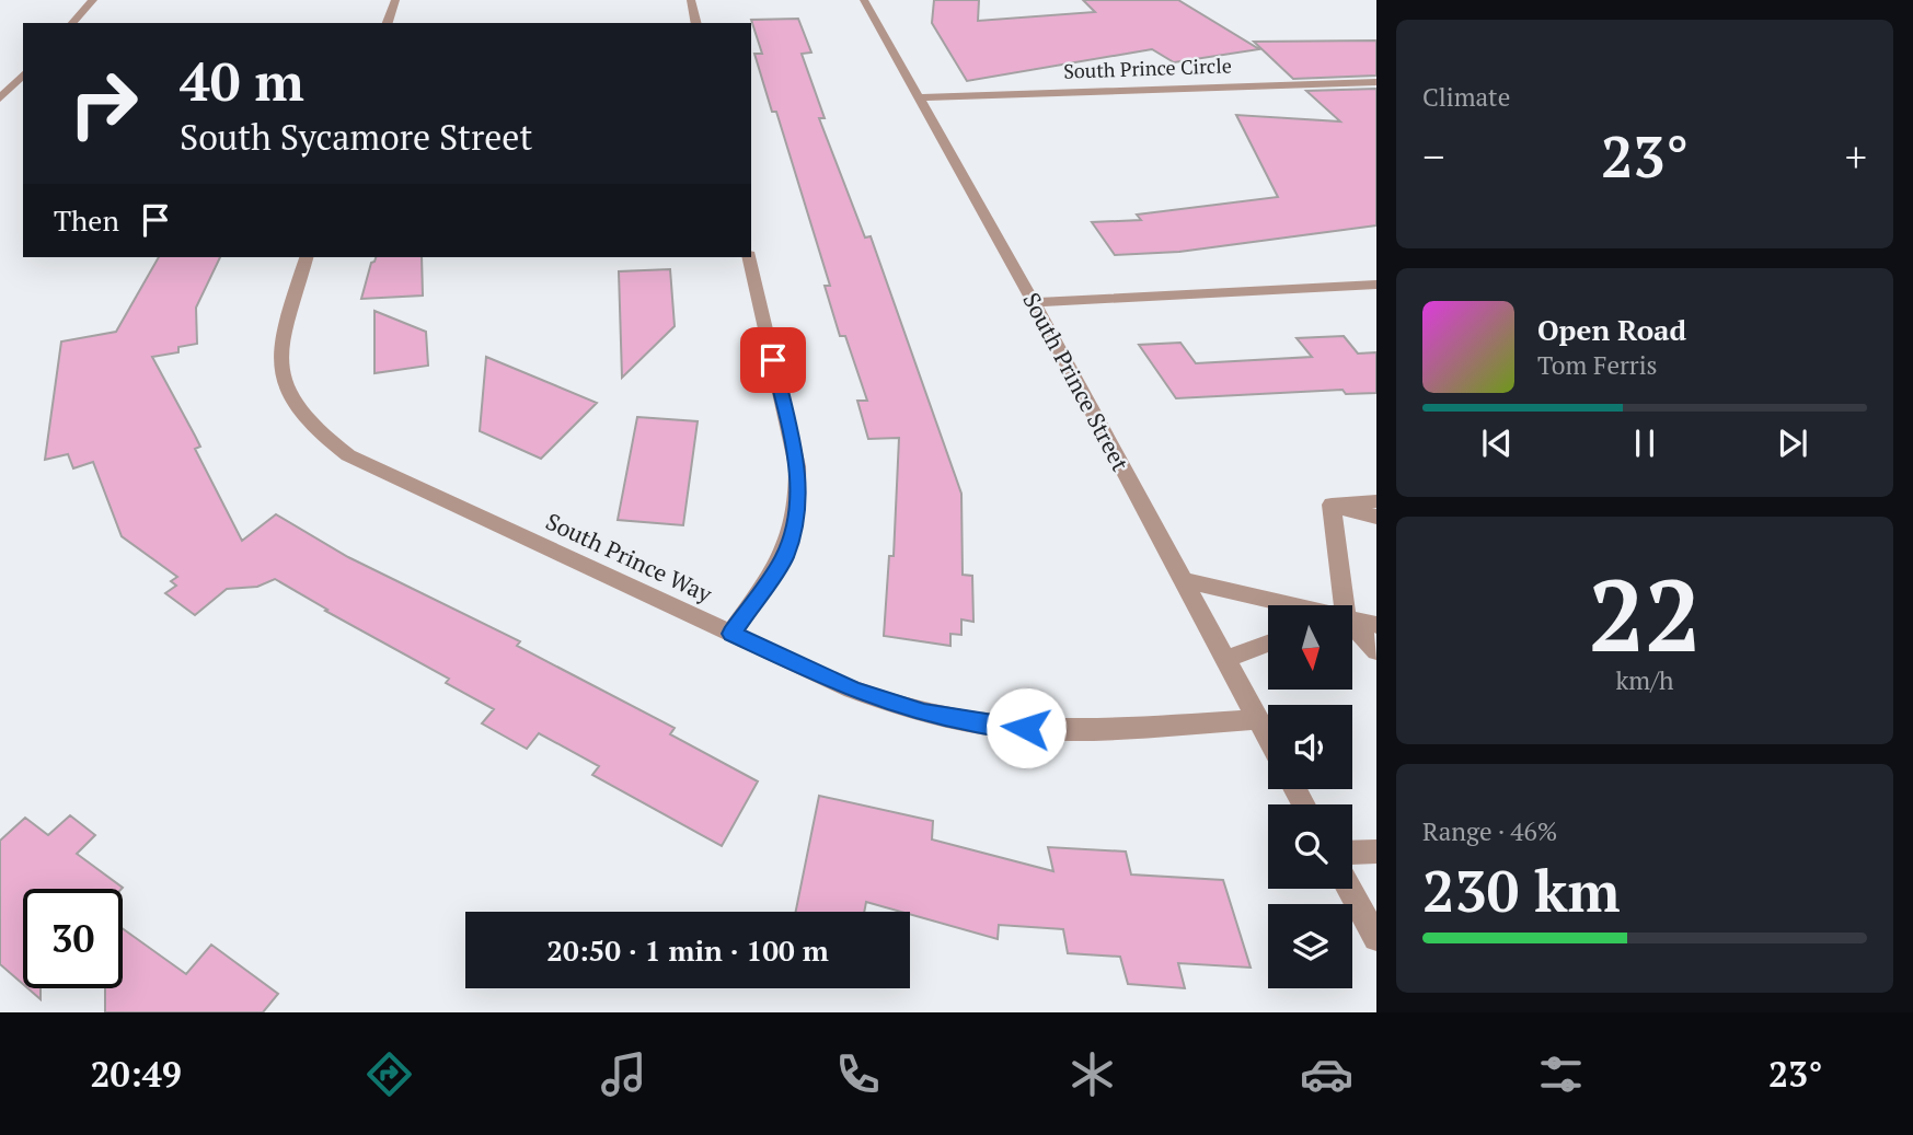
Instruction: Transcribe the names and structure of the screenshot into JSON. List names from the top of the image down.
{
  "streets": {
    "street": ["South Prince Circle", "South Prince Street", "South Prince Way"]
  },
  "crossings": [
    ["South Prince Circle", "South Prince Street"],
    ["South Prince Street", "South Prince Way"]
  ],
  "north": "bottom",
  "page": {
    "tile": [
      "Climate",
      ["22", "km/h"],
      ["Range · 46%", "230 km"]
    ],
    "turn": ["40 m", "South Sycamore Street"],
    "heat": ["−", "23°", "+"],
    "then": "Then",
    "song": ["Open Road", "Tom Ferris"],
    "limit": "30",
    "trip": "20:50 · 1 min · 100 m",
    "tabs": ["20:49", "23°"]
  }
}
